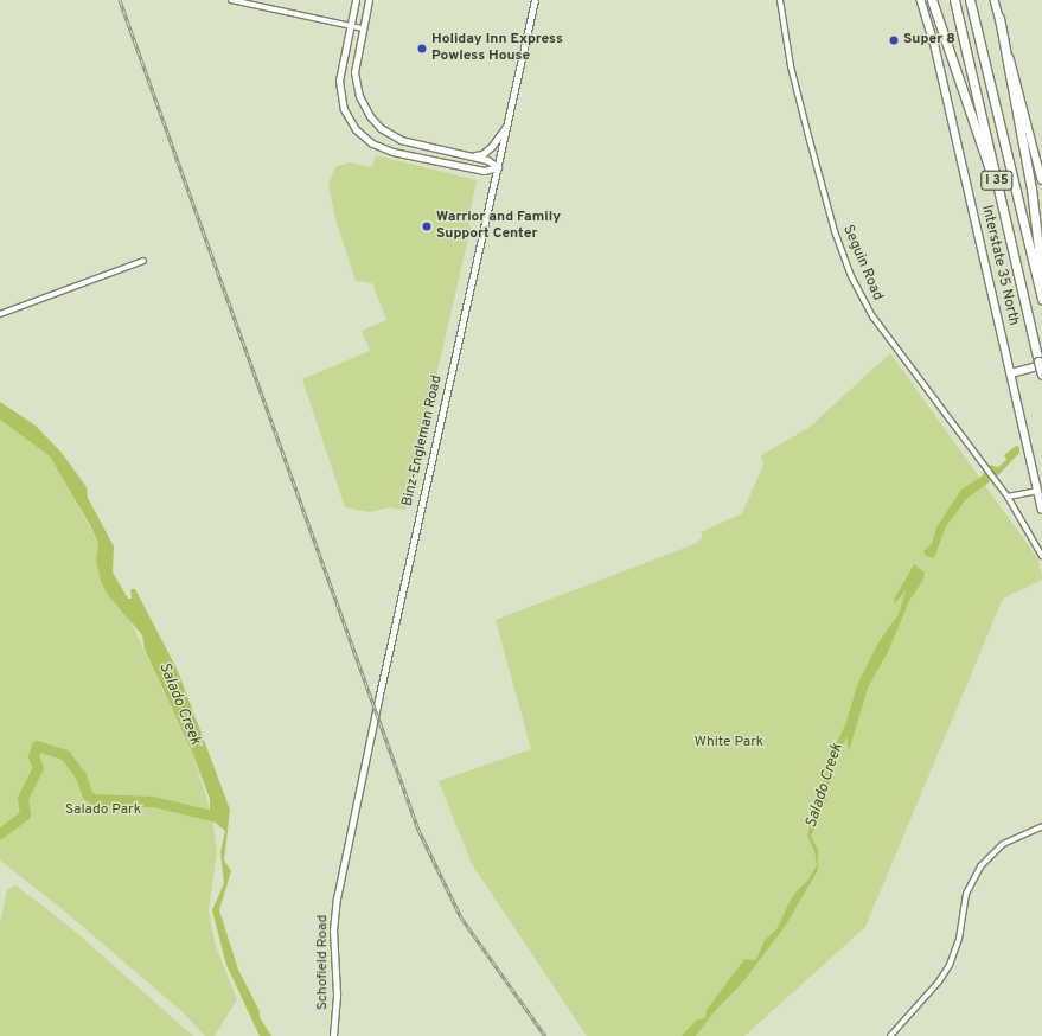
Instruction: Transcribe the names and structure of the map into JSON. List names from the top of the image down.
{
  "streets": {
    "highway": ["I 35"],
    "main road": ["Interstate 35 North"],
    "street": ["Seguin Road", "Binz-Engleman Road", "Schofield Road"]
  },
  "crossings": [
    ["Binz-Engleman Road", "Schofield Road"]
  ],
  "water": ["Salado Creek"],
  "parks": ["White Park", "Salado Park"],
  "places": ["Super 8", "Holiday Inn Express Powless House", "Warrior and Family Support Center"]
}
